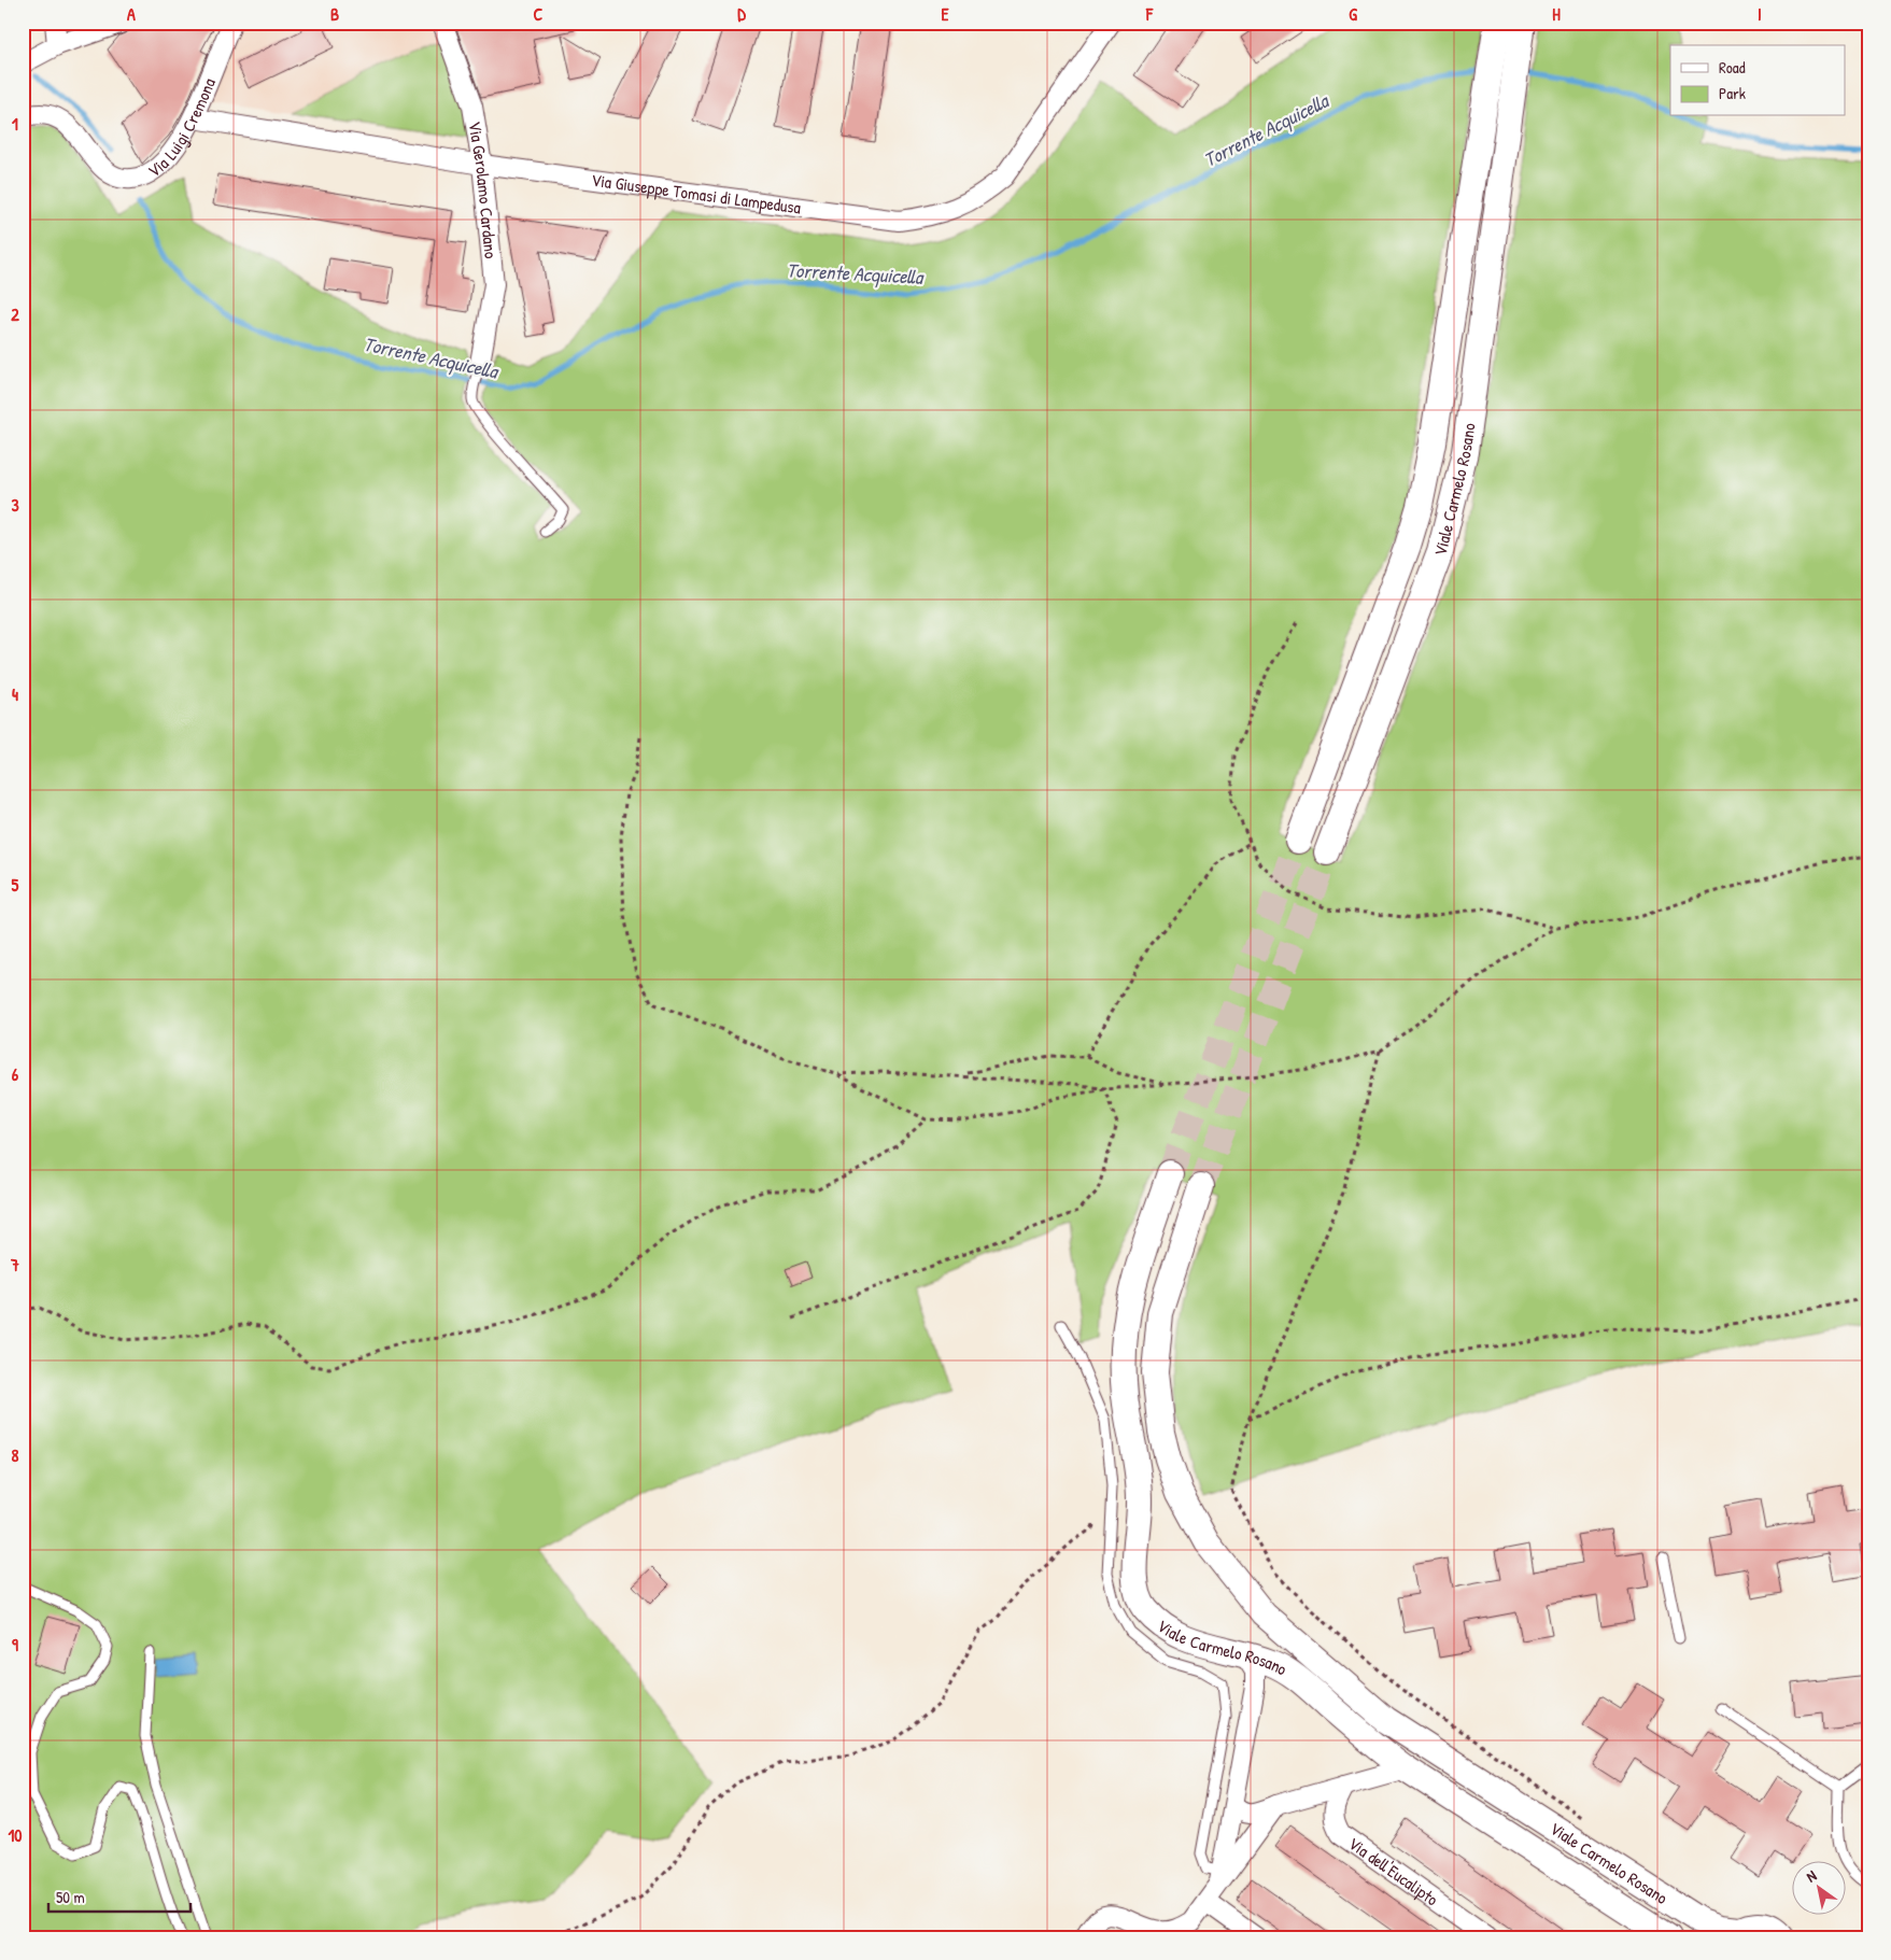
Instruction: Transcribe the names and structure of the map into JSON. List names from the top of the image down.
{
  "streets": {
    "main road": ["Viale Carmelo Rosano"],
    "street": [
      "Via Luigi Cremona",
      "Via Gerolamo Cardano",
      "Via Giuseppe Tomasi di Lampedusa",
      "Via dell'Eucalipto"
    ]
  },
  "crossings": [
    ["Via Luigi Cremona", "Via Giuseppe Tomasi di Lampedusa"],
    ["Via Gerolamo Cardano", "Via Giuseppe Tomasi di Lampedusa"]
  ],
  "water": ["Torrente Acquicella"],
  "legend": ["Road", "Park"],
  "scale_bar": "50 m",
  "north": "top left",
  "grid": {
    "columns": [
      "A",
      "B",
      "C",
      "D",
      "E",
      "F",
      "G",
      "H",
      "I"
    ],
    "rows": [
      "1",
      "2",
      "3",
      "4",
      "5",
      "6",
      "7",
      "8",
      "9",
      "10"
    ]
  }
}
